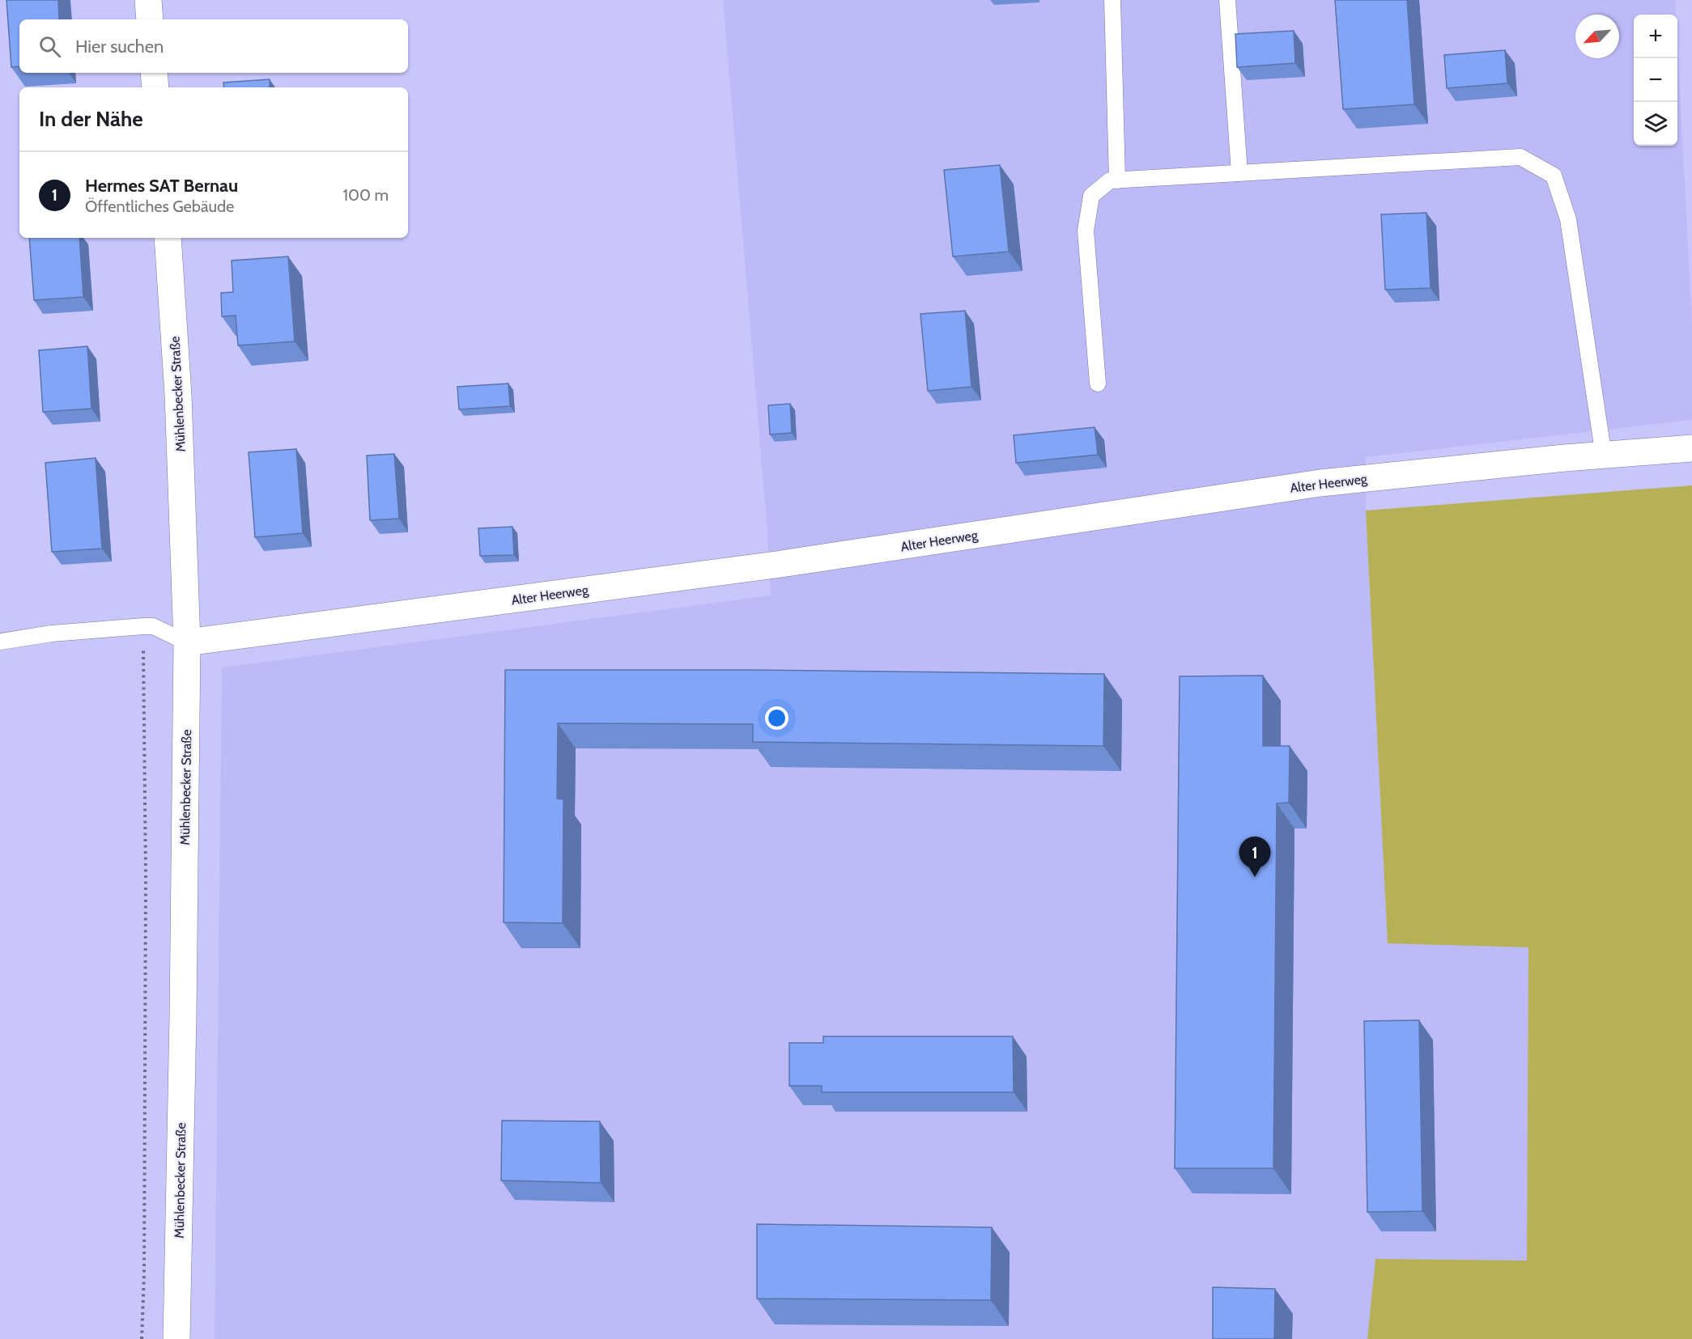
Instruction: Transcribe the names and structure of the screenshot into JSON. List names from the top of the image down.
{
  "streets": {
    "street": ["Mühlenbecker Straße", "Alter Heerweg"]
  },
  "crossings": [
    ["Mühlenbecker Straße", "Alter Heerweg"]
  ],
  "north": "bottom left",
  "page": {
    "map_buttons": ["+", "−"],
    "search": "Hier suchen",
    "heading": "In der Nähe",
    "list": [
      {
        "mark": "1",
        "name": "Hermes SAT Bernau",
        "note": "Öffentliches Gebäude",
        "value": "100 m"
      }
    ],
    "pins": "1"
  }
}
